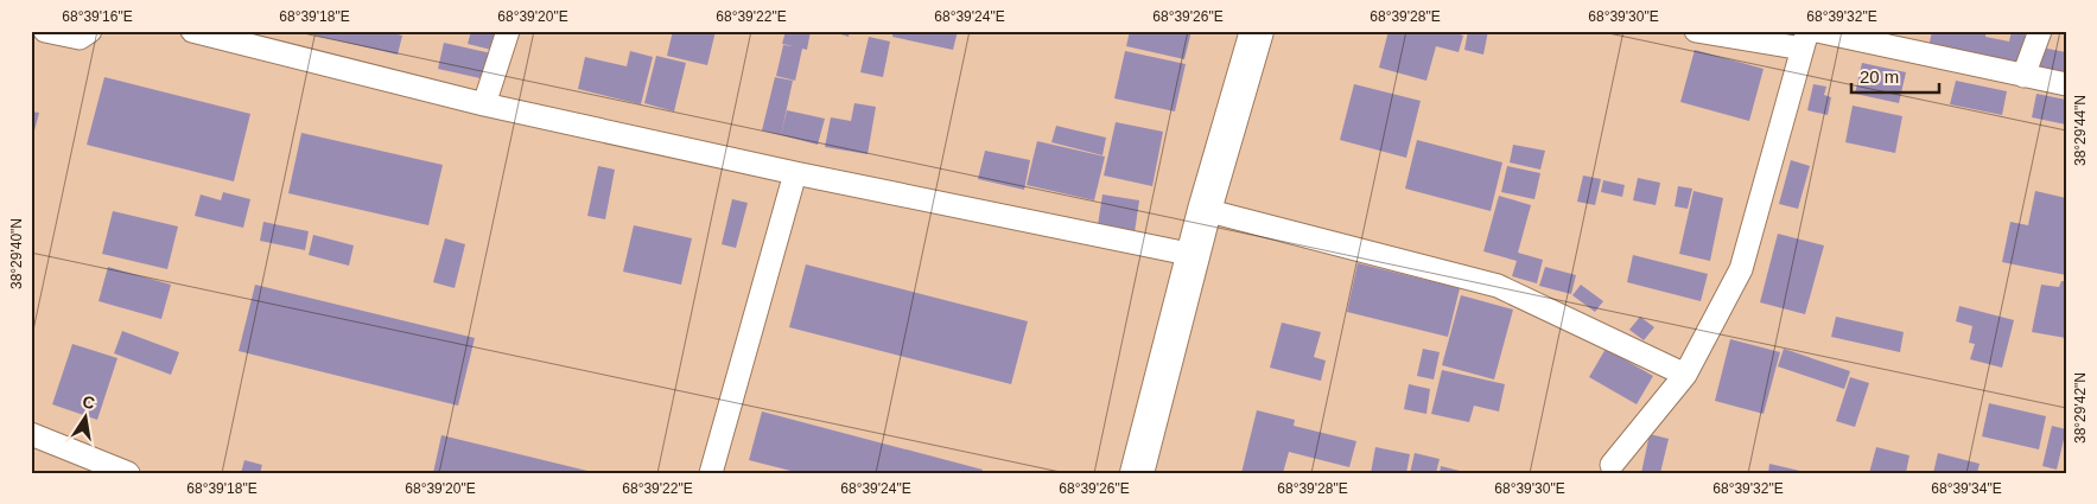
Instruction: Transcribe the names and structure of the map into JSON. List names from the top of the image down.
{
  "scale_bar": "20 m",
  "north": "top",
  "coordinates": [
    "68°39'16\"E",
    "68°39'18\"E",
    "68°39'20\"E",
    "68°39'22\"E",
    "68°39'24\"E",
    "68°39'26\"E",
    "68°39'28\"E",
    "68°39'30\"E",
    "68°39'32\"E",
    "38°29'44\"N",
    "38°29'40\"N",
    "38°29'42\"N",
    "68°39'34\"E"
  ]
}
